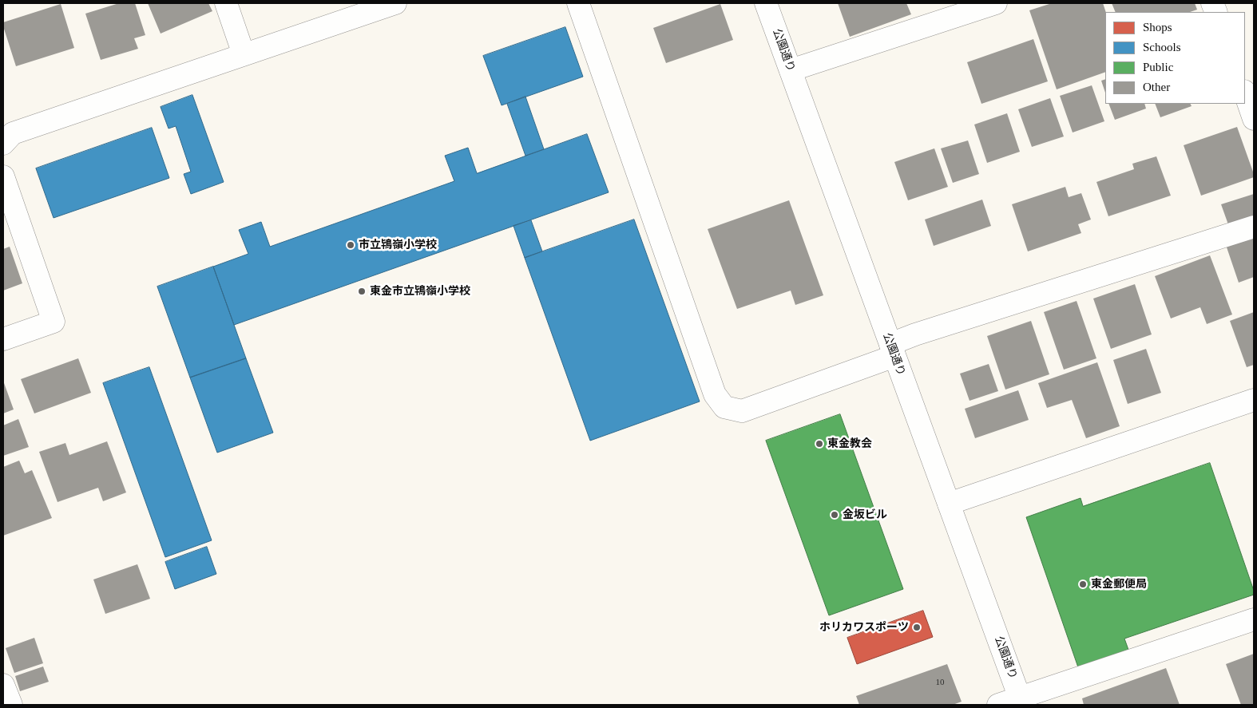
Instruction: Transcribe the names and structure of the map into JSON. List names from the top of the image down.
{
  "streets": {
    "street": ["公園通り"]
  },
  "places": [
    "市立鴇嶺小学校",
    "東金市立鴇嶺小学校",
    "東金教会",
    "金坂ビル",
    "東金郵便局",
    "ホリカワスポーツ"
  ],
  "house_numbers": ["10"],
  "legend": [
    "Shops",
    "Schools",
    "Public",
    "Other"
  ]
}
